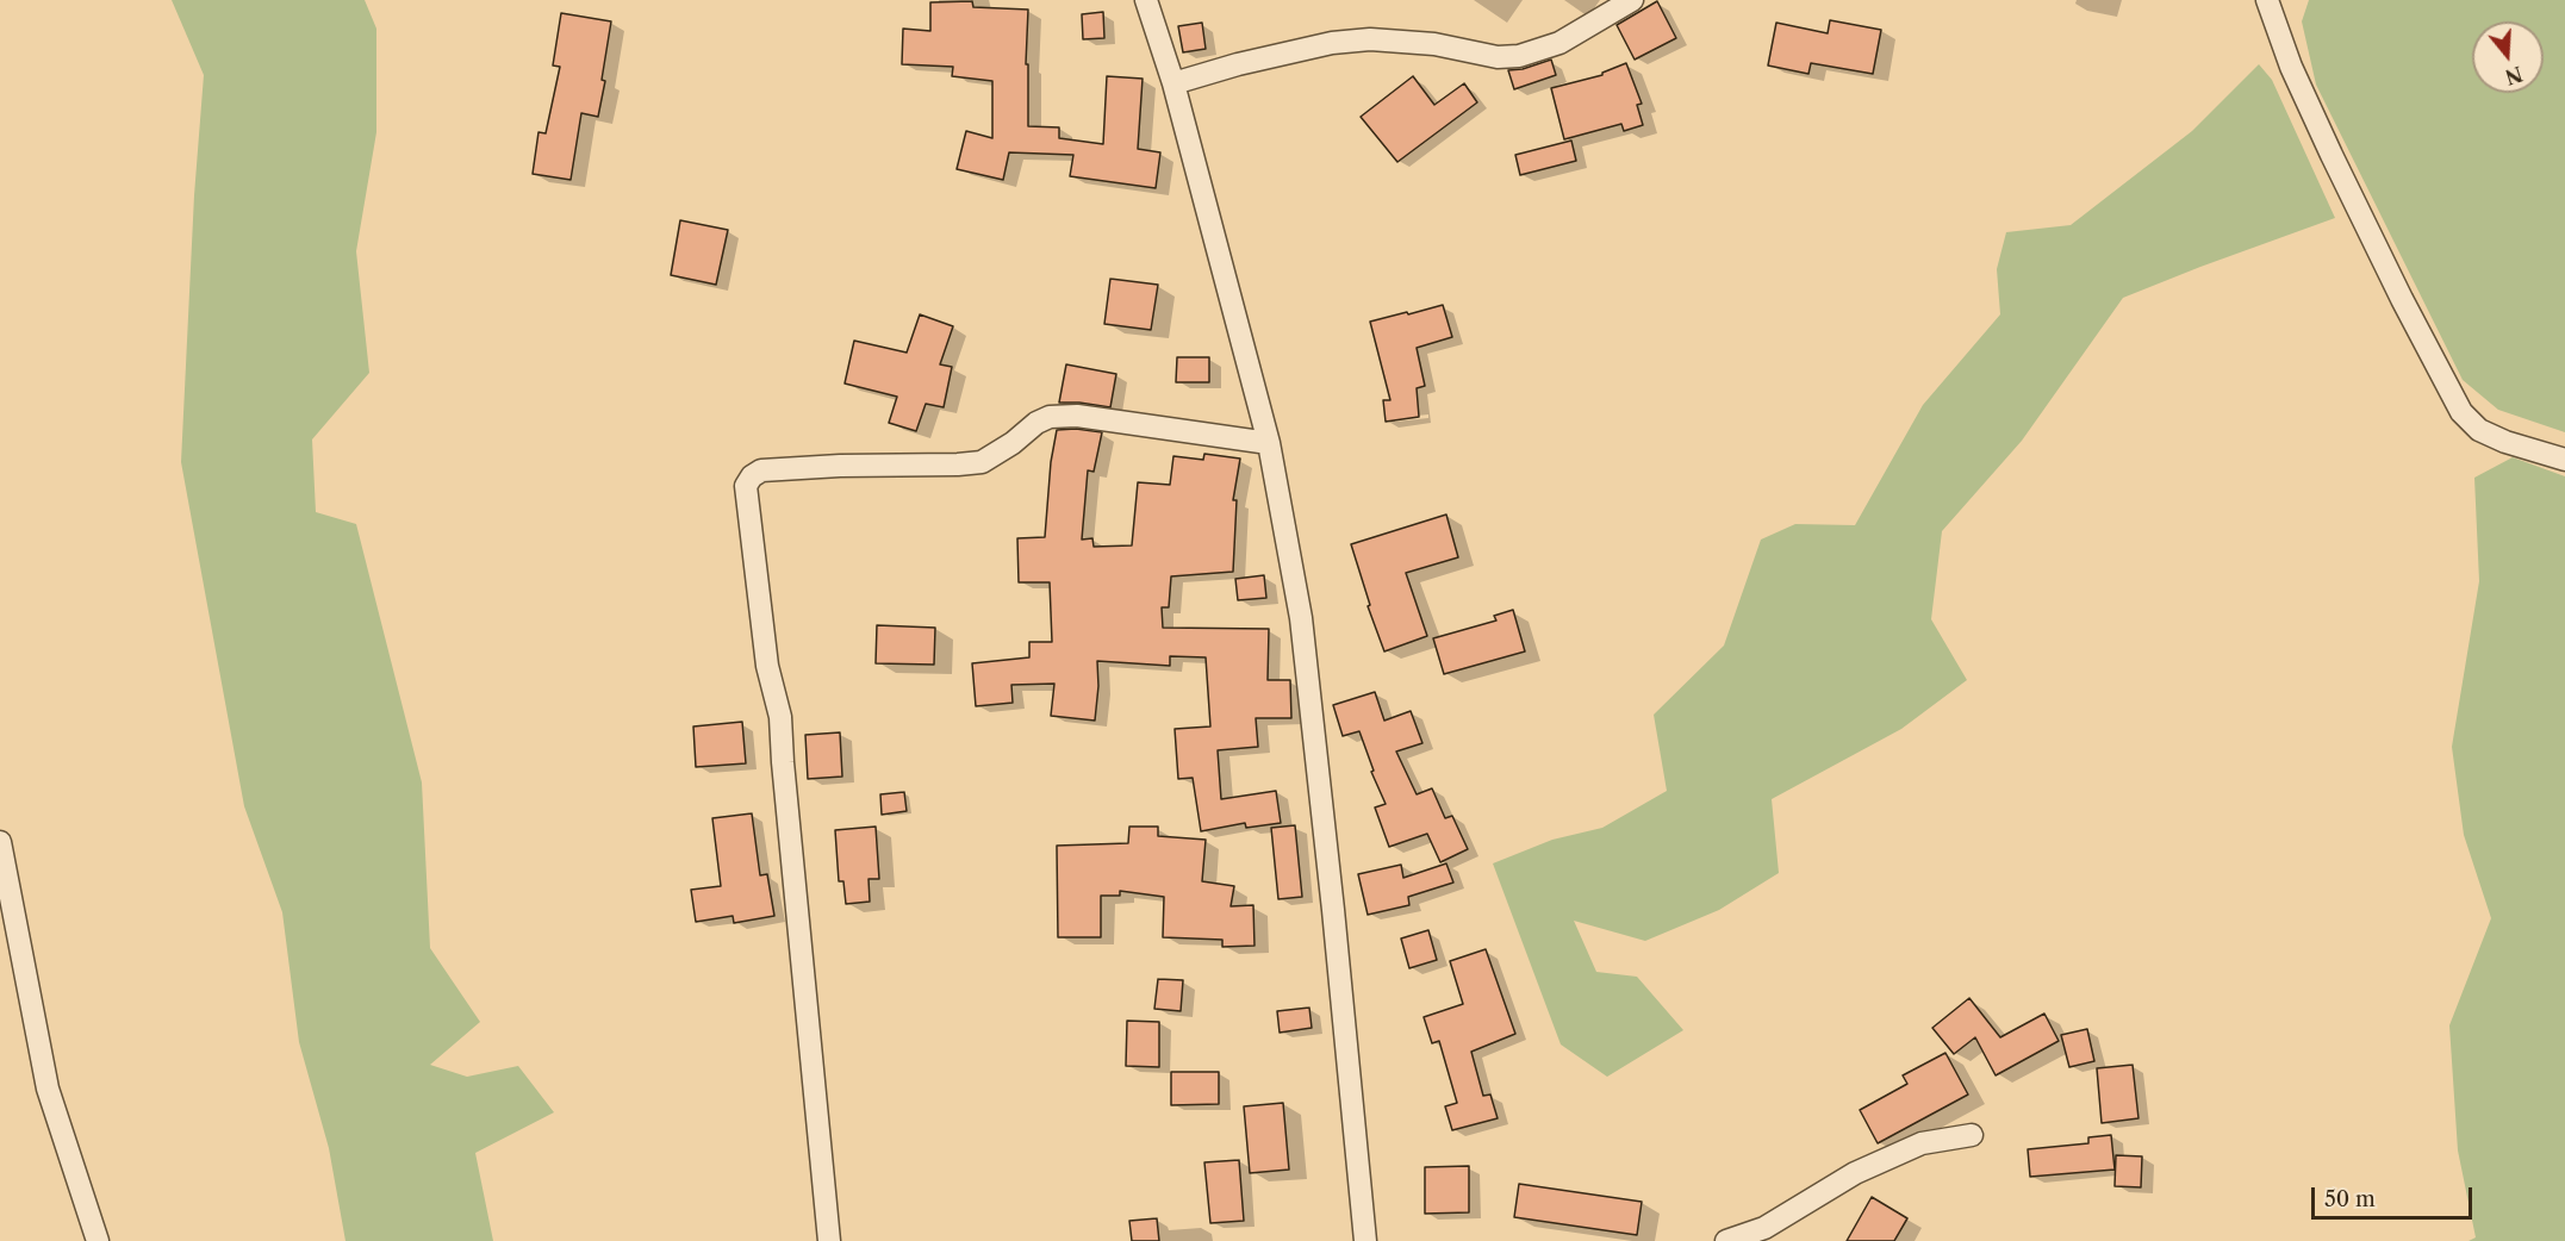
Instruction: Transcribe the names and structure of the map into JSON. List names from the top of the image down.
{
  "scale_bar": "50 m",
  "north": "bottom"
}
